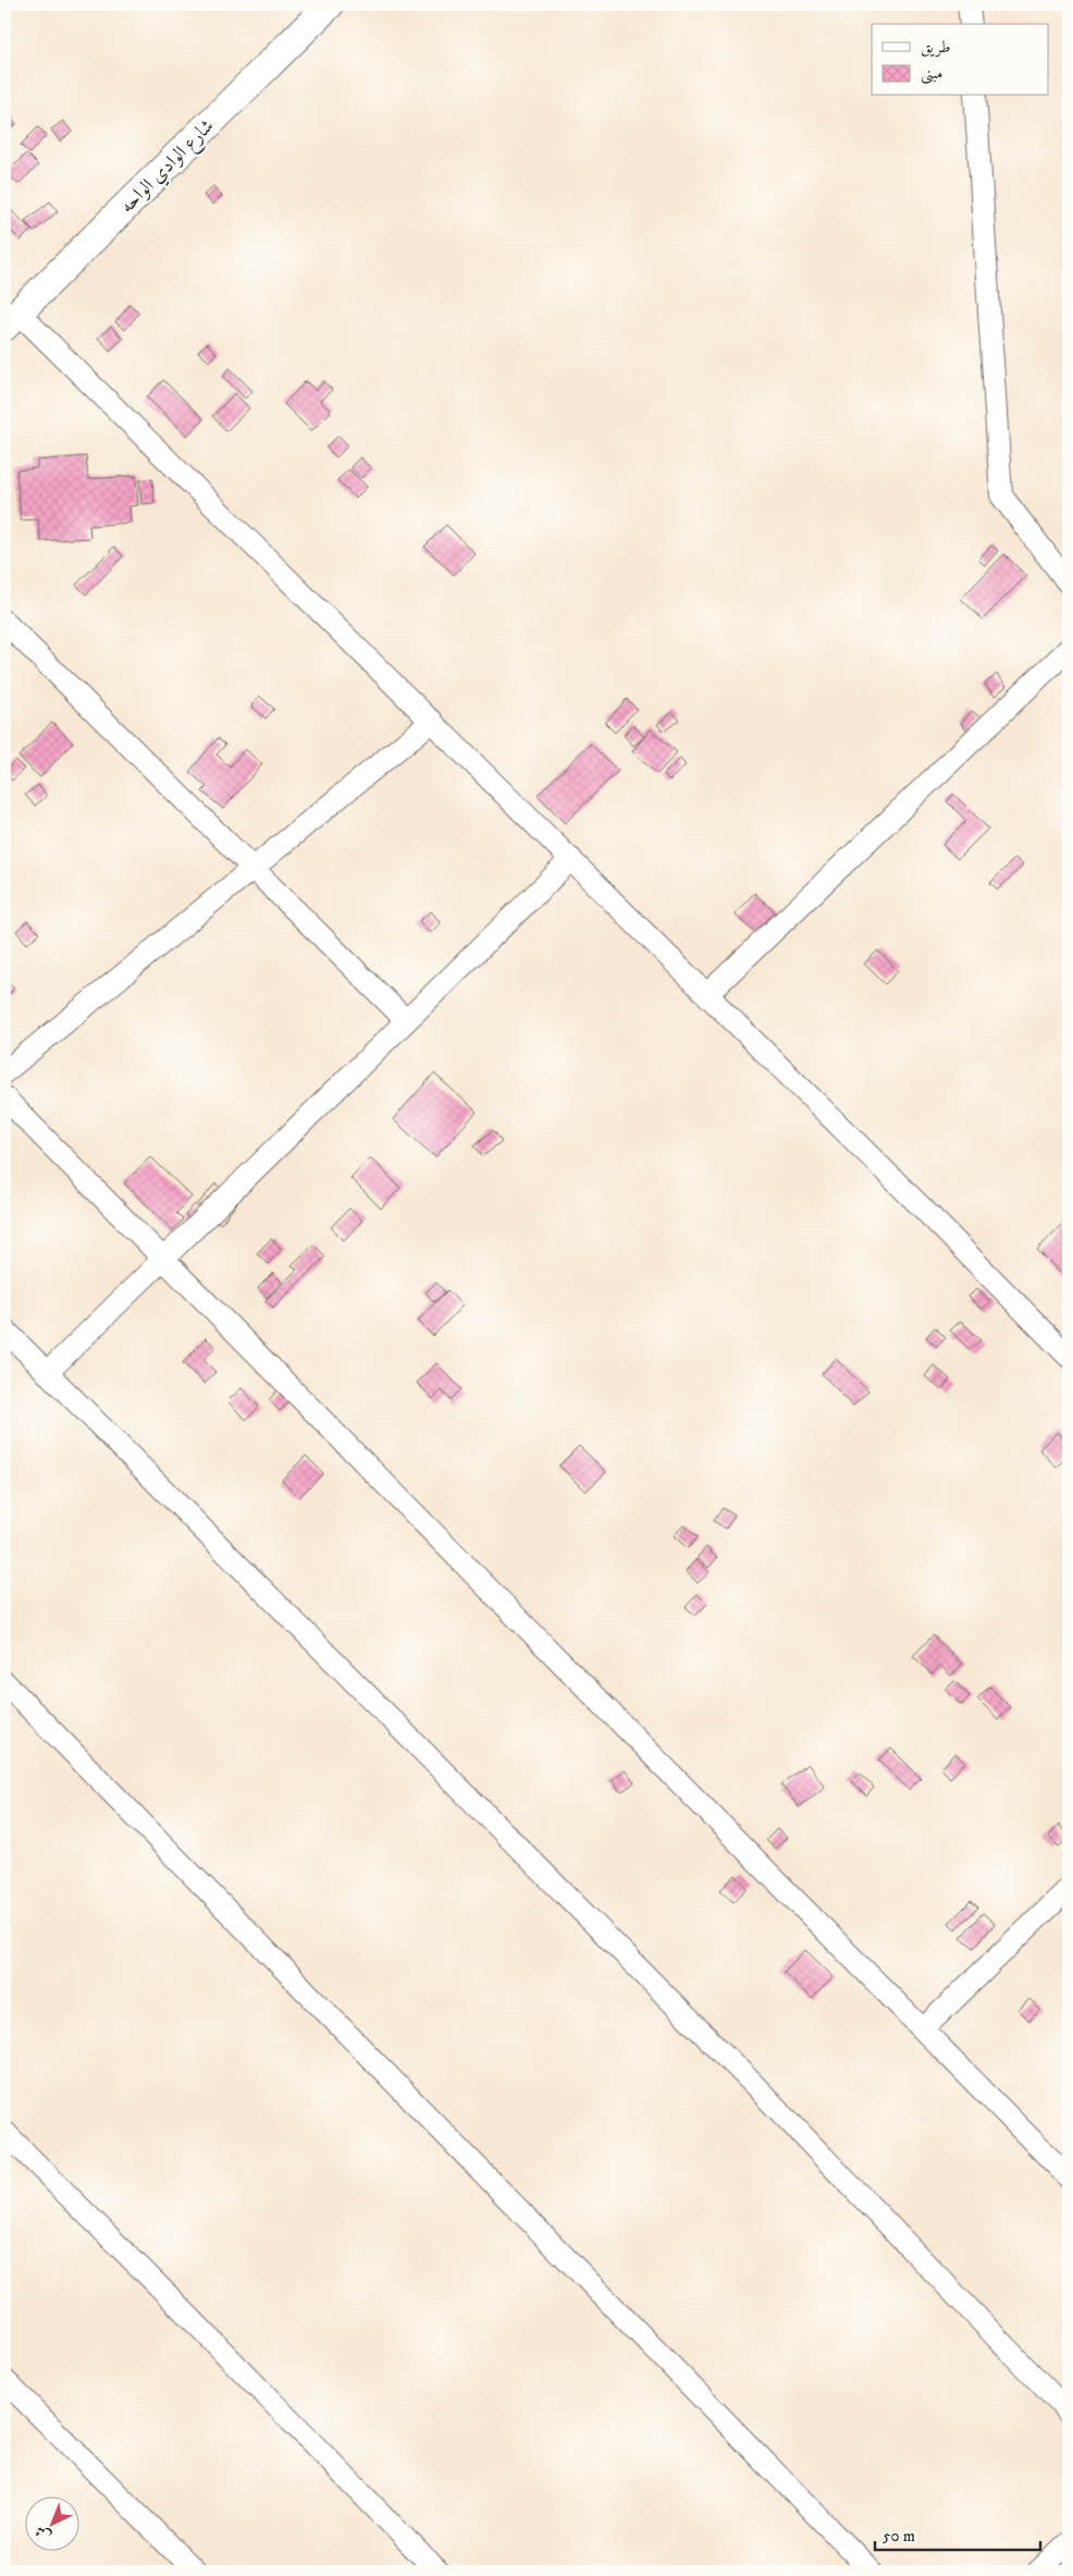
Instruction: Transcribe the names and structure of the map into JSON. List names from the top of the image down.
{
  "streets": {
    "main road": ["شارع الوادي الواحه"]
  },
  "legend": ["طريق", "مبنى"],
  "scale_bar": "50 m",
  "north": "bottom left"
}
